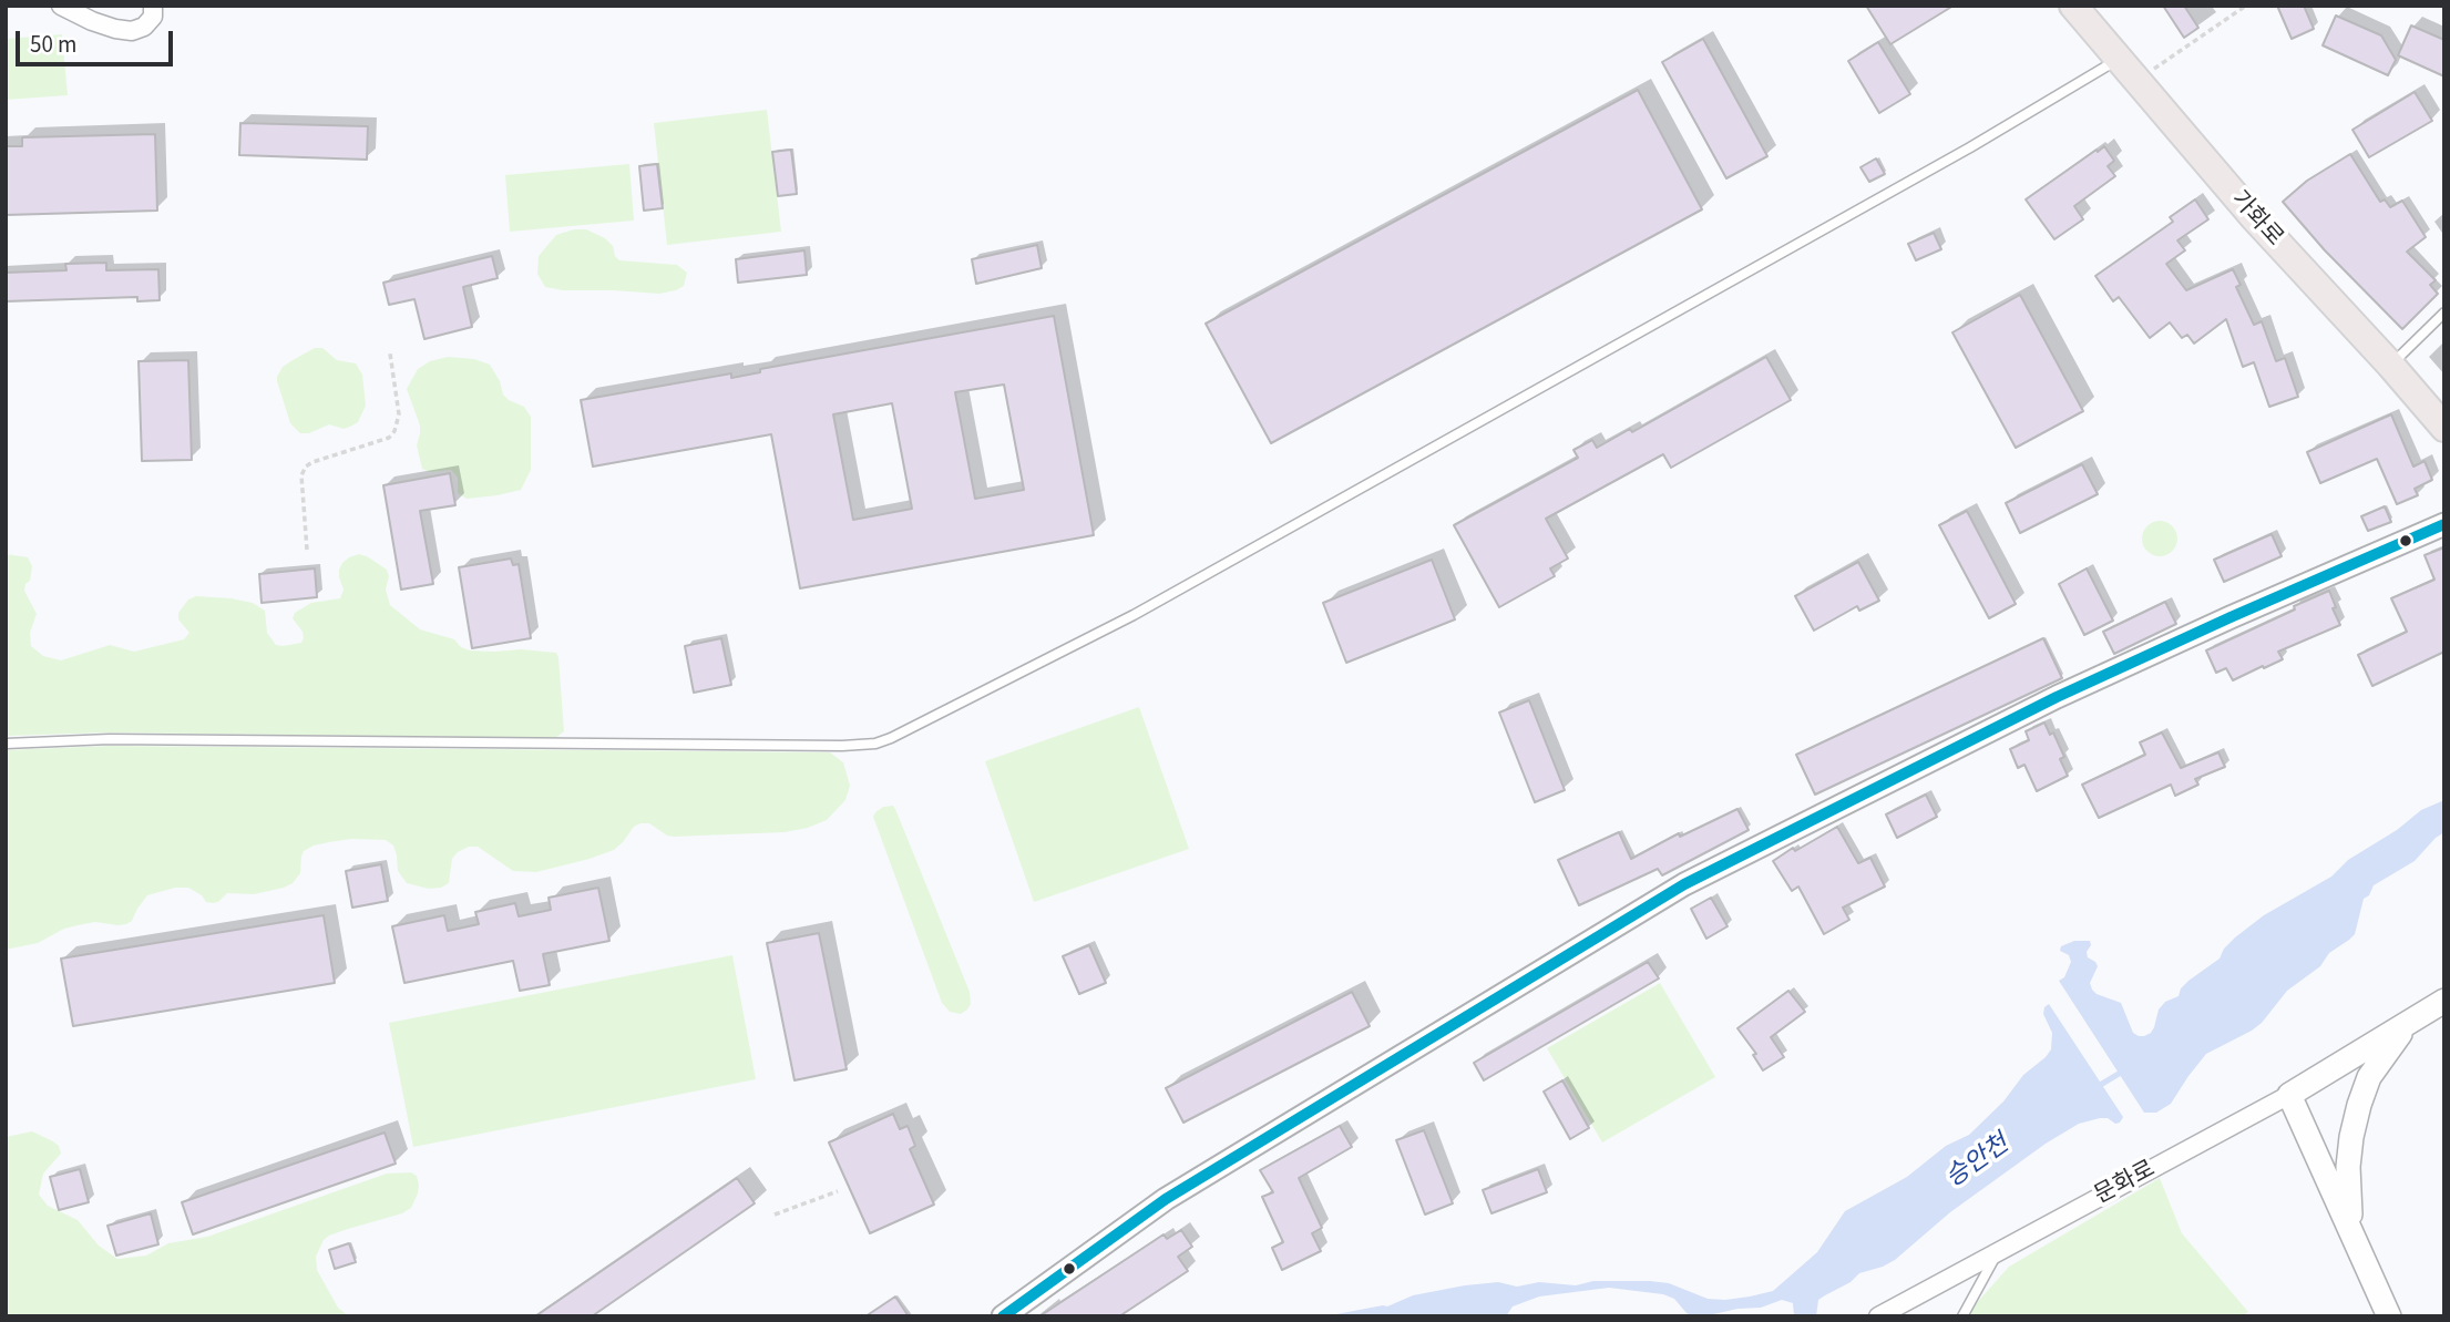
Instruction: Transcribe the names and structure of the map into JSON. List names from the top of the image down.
{
  "streets": {
    "main road": ["가화로", "문화로"]
  },
  "water": ["승안천"],
  "scale_bar": "50 m"
}
